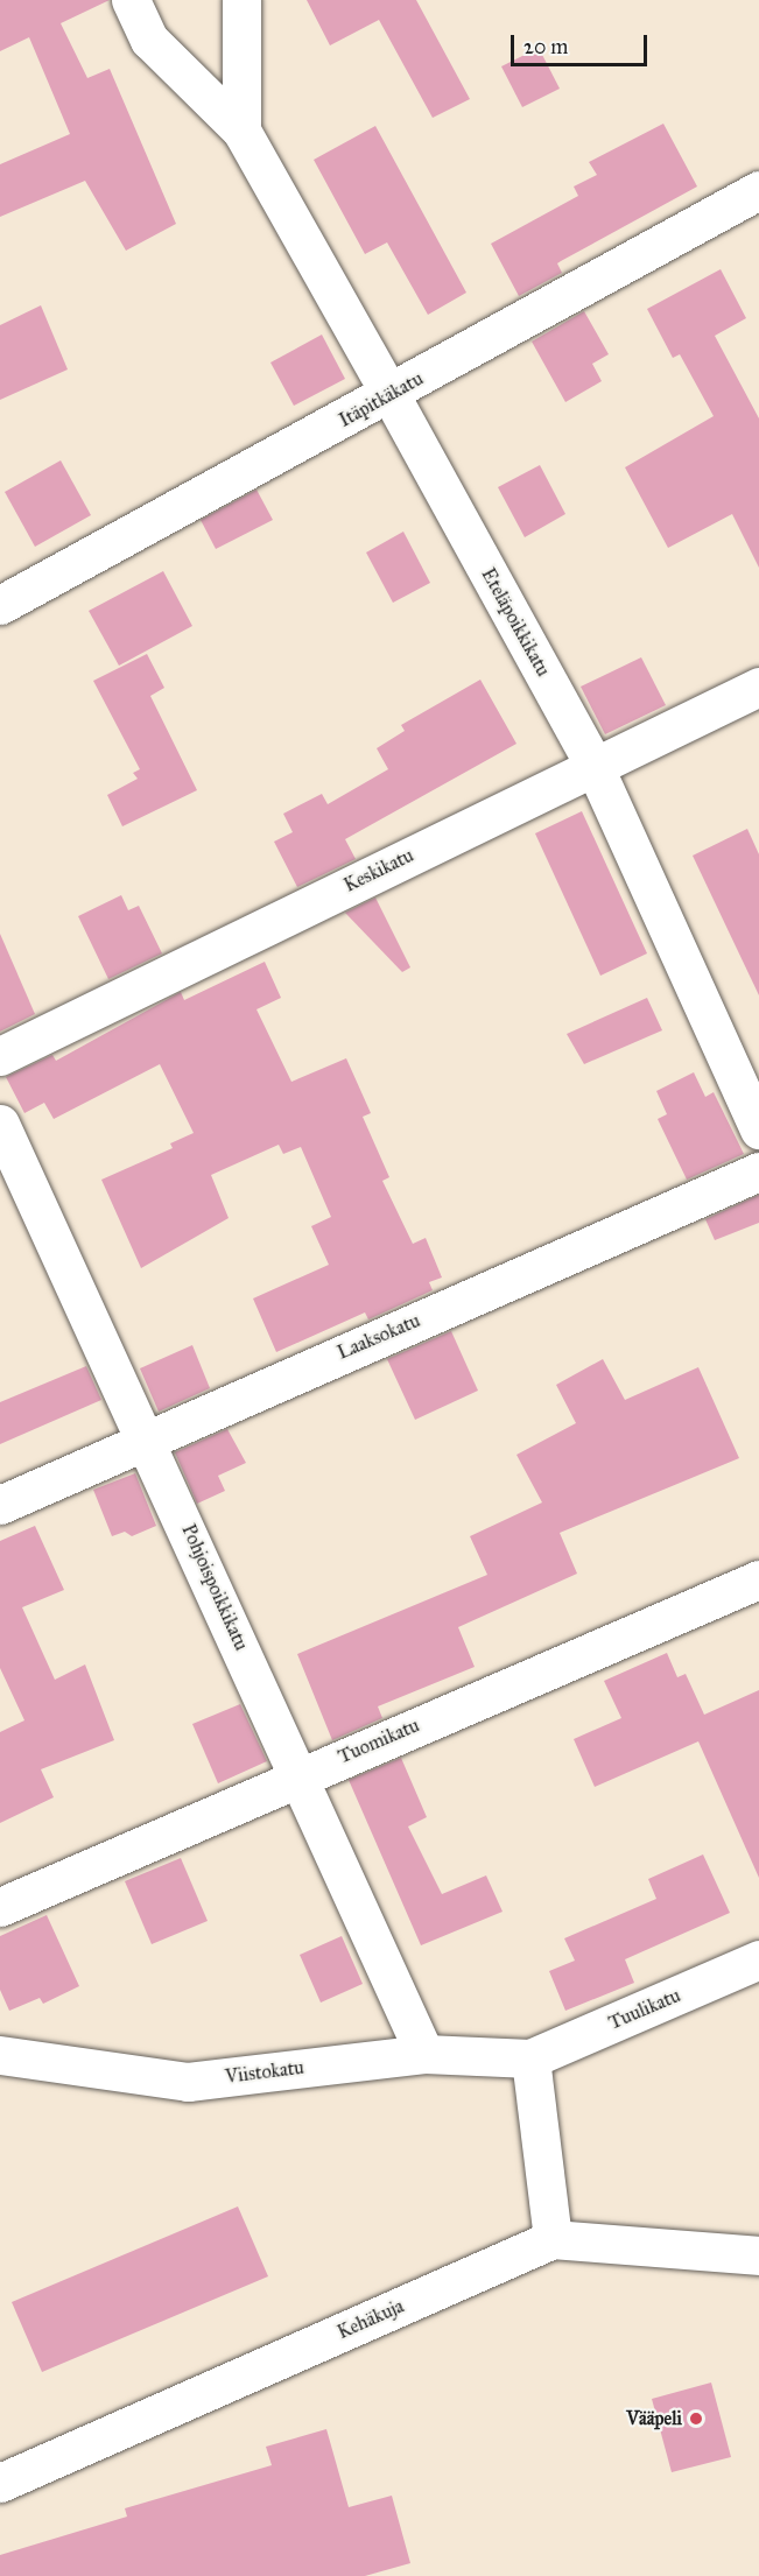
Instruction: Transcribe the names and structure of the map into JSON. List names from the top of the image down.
{
  "streets": {
    "street": [
      "Itäpitkäkatu",
      "Eteläpoikkikatu",
      "Keskikatu",
      "Laaksokatu",
      "Pohjoispoikkikatu",
      "Tuomikatu",
      "Tuulikatu",
      "Viistokatu",
      "Kehäkuja"
    ]
  },
  "crossings": [
    ["Itäpitkäkatu", "Eteläpoikkikatu"],
    ["Eteläpoikkikatu", "Keskikatu"],
    ["Laaksokatu", "Pohjoispoikkikatu"],
    ["Pohjoispoikkikatu", "Tuomikatu"],
    ["Pohjoispoikkikatu", "Viistokatu"],
    ["Tuulikatu", "Viistokatu"]
  ],
  "places": ["Vääpeli"],
  "scale_bar": "20 m"
}
